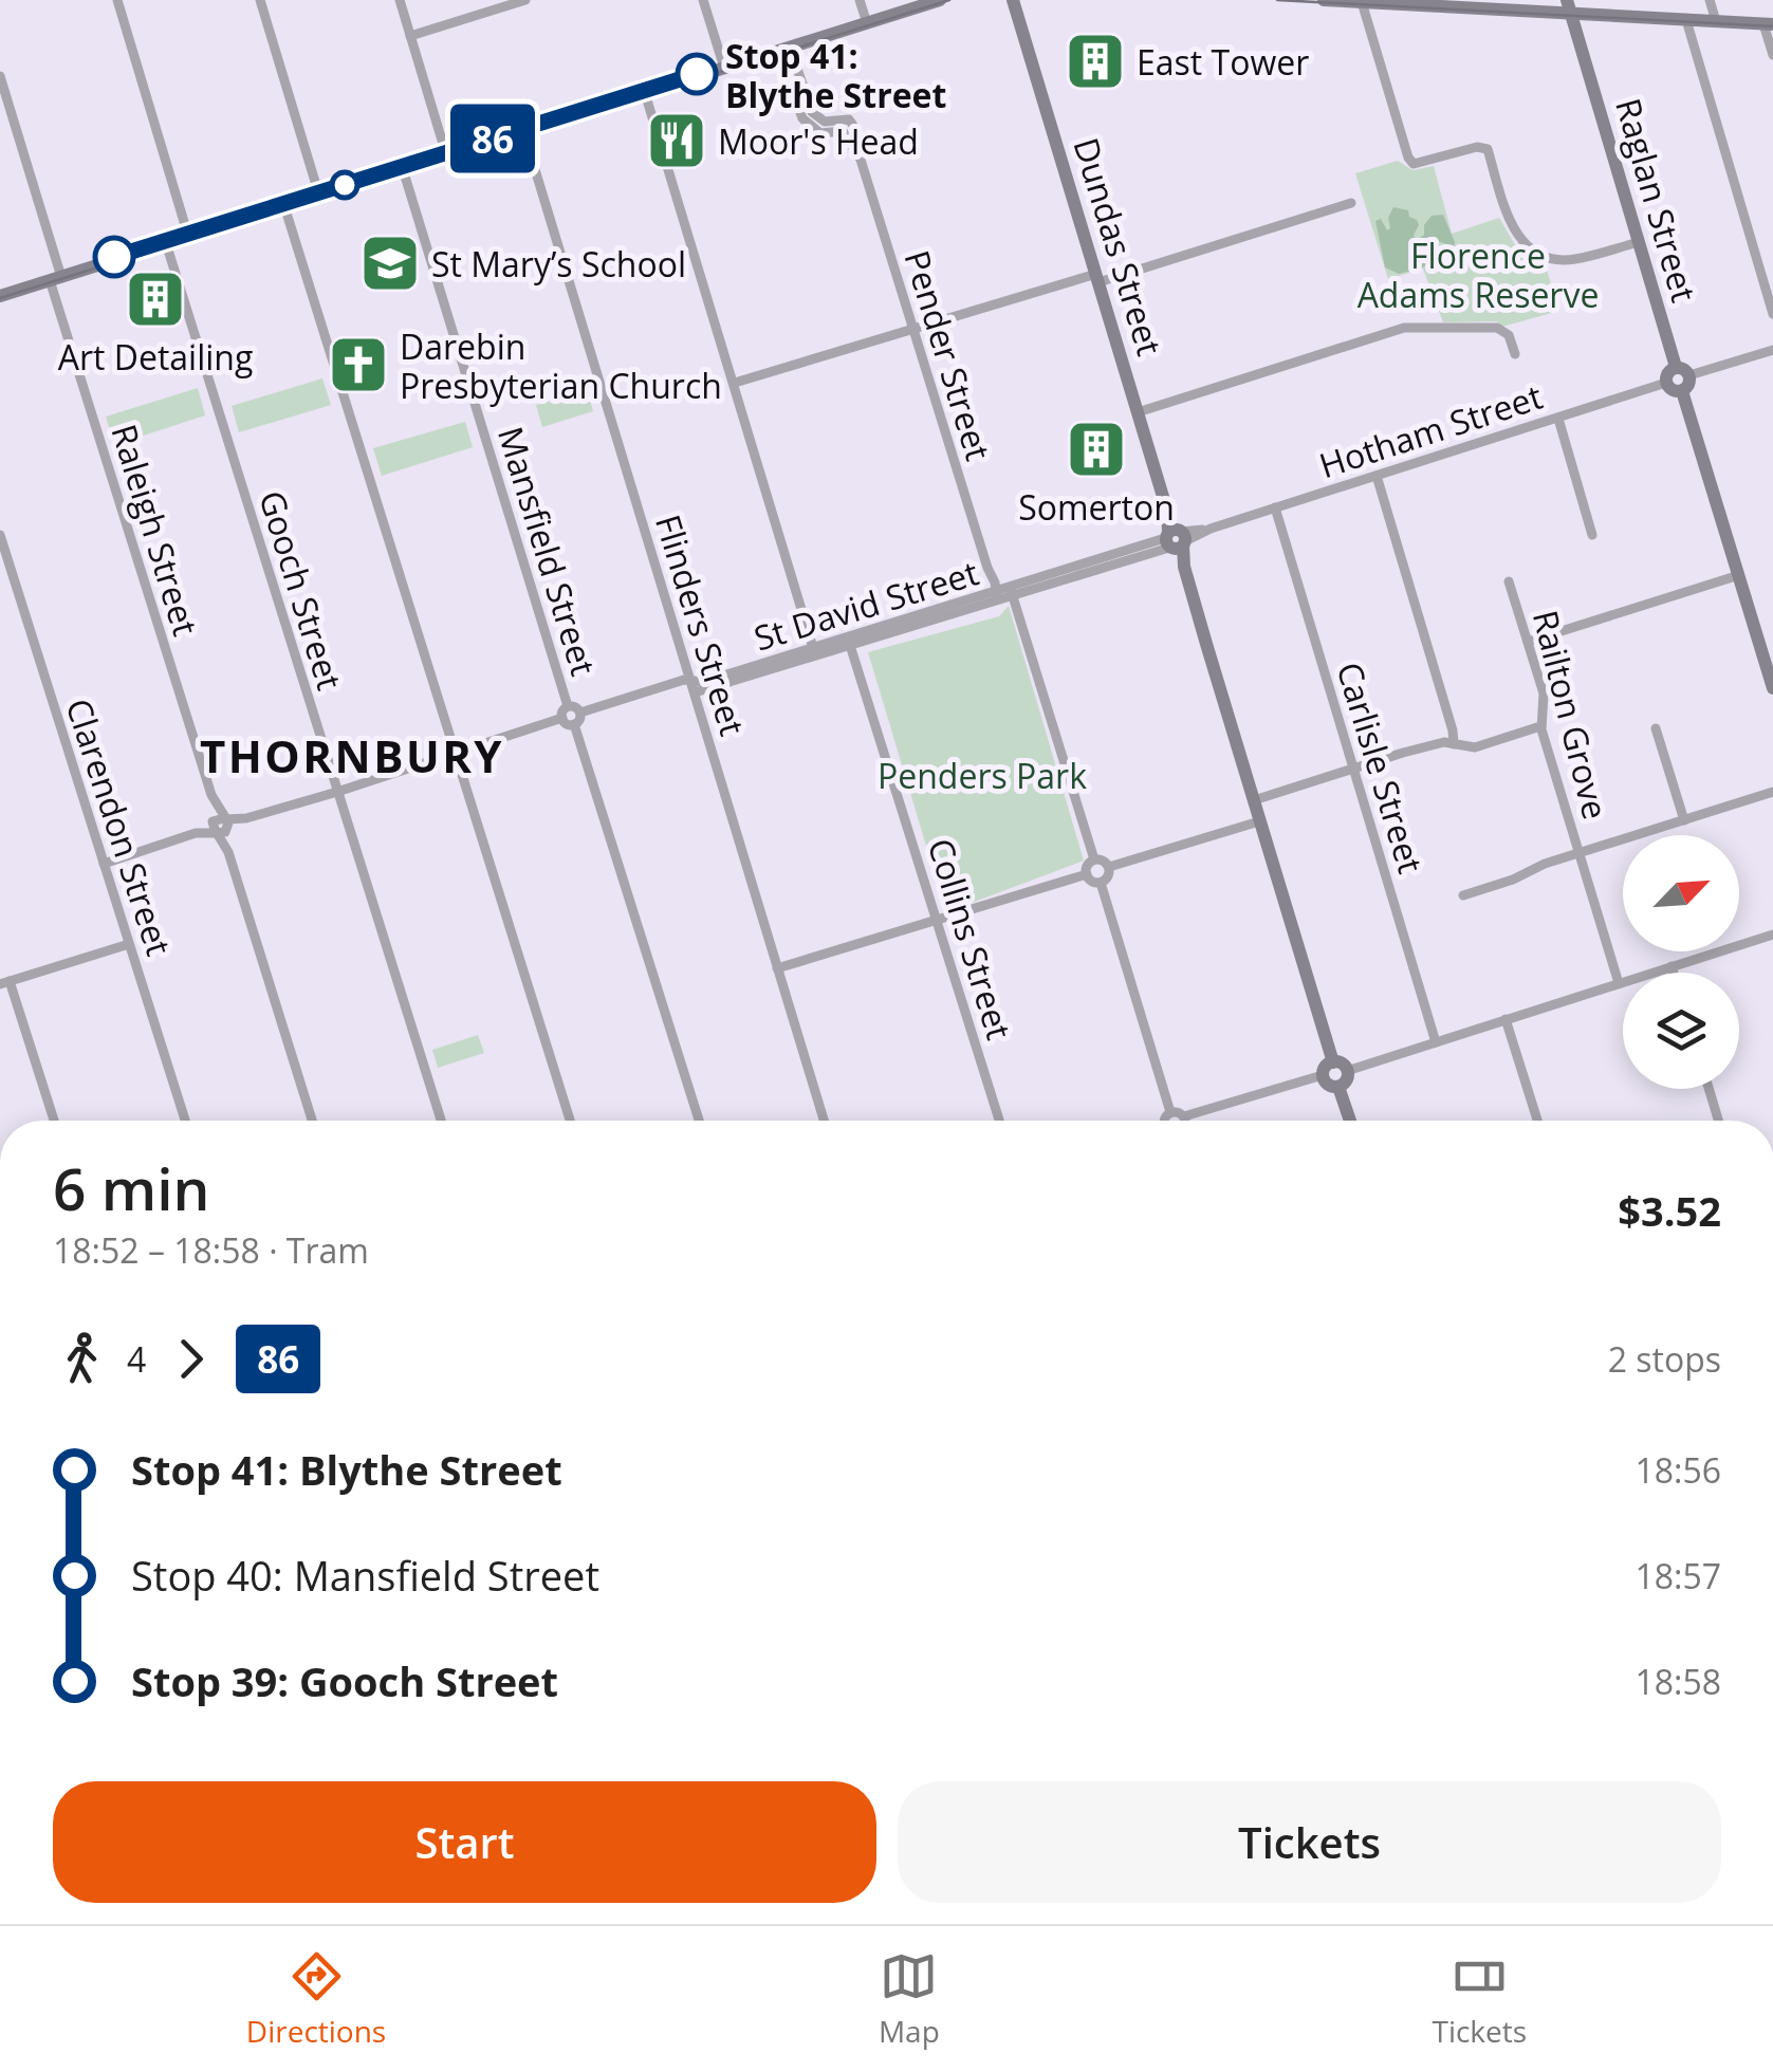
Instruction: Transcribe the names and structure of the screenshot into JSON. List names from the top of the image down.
{
  "streets": {
    "street": [
      "Raglan Street",
      "Dundas Street",
      "Pender Street",
      "Hotham Street",
      "Raleigh Street",
      "Mansfield Street",
      "Gooch Street",
      "St David Street",
      "Flinders Street",
      "Railton Grove",
      "Carlisle Street",
      "Clarendon Street",
      "Collins Street"
    ]
  },
  "crossings": [
    ["Raglan Street", "Hotham Street"],
    ["Dundas Street", "Hotham Street"],
    ["Dundas Street", "St David Street"],
    ["Pender Street", "St David Street"],
    ["Hotham Street", "St David Street"],
    ["Hotham Street", "Carlisle Street"],
    ["Mansfield Street", "St David Street"],
    ["St David Street", "Flinders Street"],
    ["St David Street", "Collins Street"]
  ],
  "districts": ["THORNBURY"],
  "parks": ["Florence Adams Reserve", "Penders Park"],
  "places": {
    "building": ["East Tower", "Art Detailing", "Somerton"],
    "other": ["Stop 41: Blythe Street"],
    "restaurant": ["Moor's Head"],
    "school or university": ["St Mary’s School"],
    "church": ["Darebin Presbyterian Church"]
  },
  "lines": ["tram line 86"],
  "north": "top right",
  "page": {
    "on_map": "86",
    "heading": ["6 min", "18:52 – 18:58 · Tram", "$3.52"],
    "legs": ["4", "86", "2 stops"],
    "list": [
      {
        "name": "Stop 41: Blythe Street",
        "value": "18:56"
      },
      {
        "name": "Stop 40: Mansfield Street",
        "value": "18:57"
      },
      {
        "name": "Stop 39: Gooch Street",
        "value": "18:58"
      }
    ],
    "buttons": ["Start", "Tickets"],
    "tabs": ["Directions", "Map", "Tickets"]
  }
}
